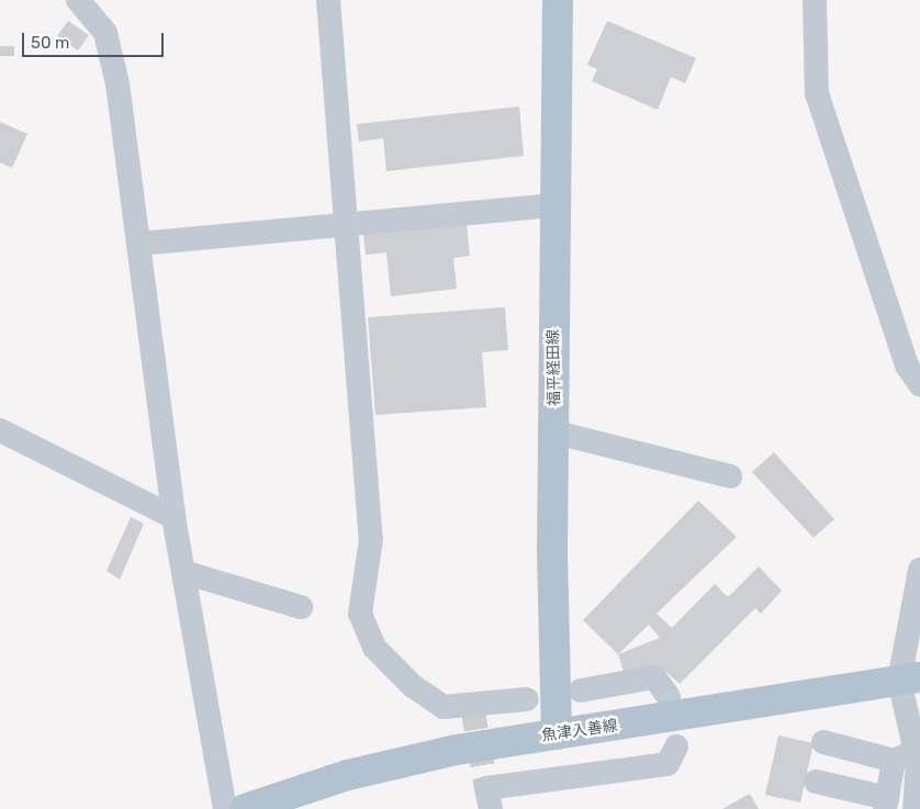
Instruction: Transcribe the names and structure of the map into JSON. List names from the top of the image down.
{
  "streets": {
    "main road": ["福平経田線", "魚津入善線"]
  },
  "crossings": [
    ["福平経田線", "魚津入善線"]
  ],
  "scale_bar": "50 m"
}
